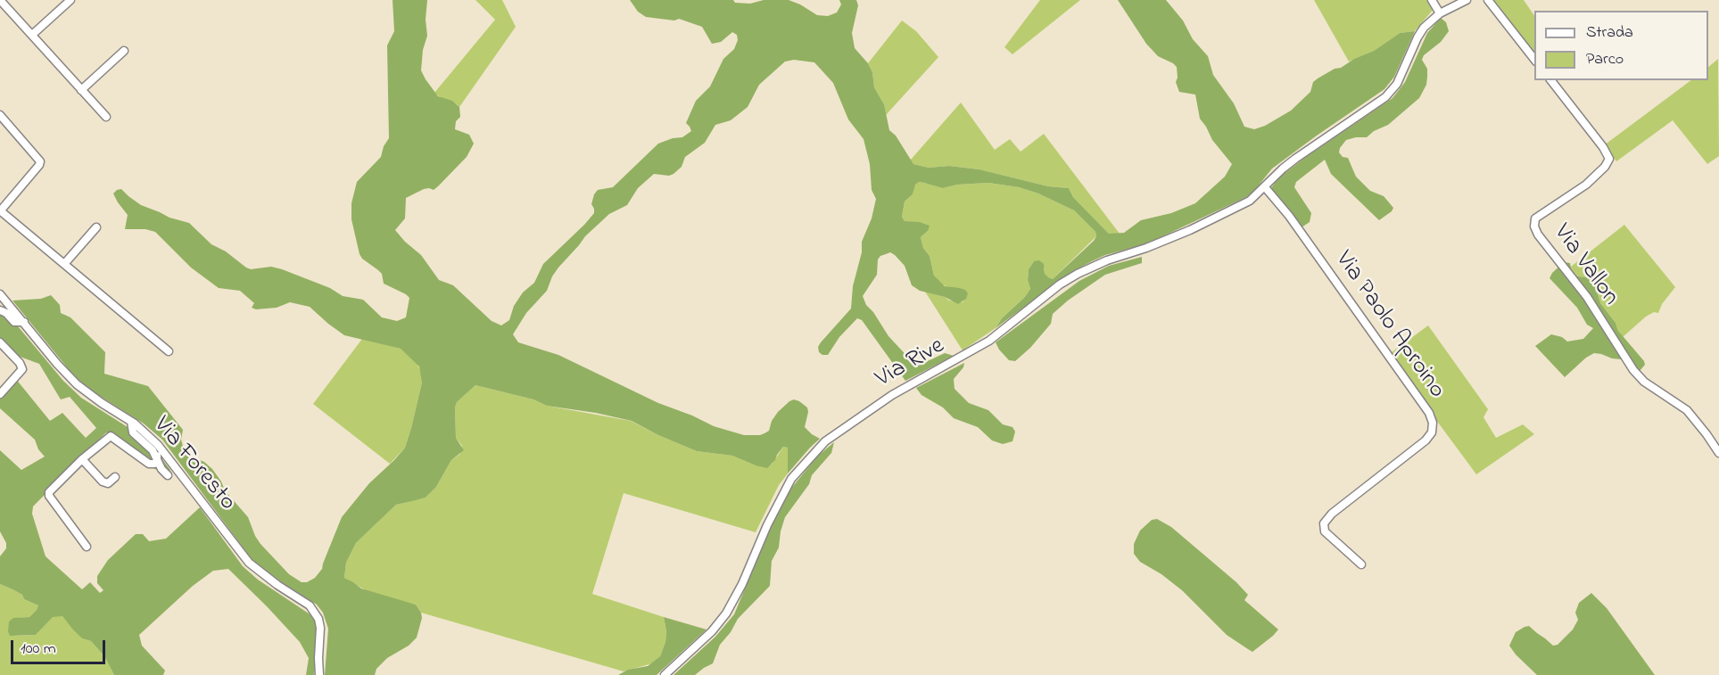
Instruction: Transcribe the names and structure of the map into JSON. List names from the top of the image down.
{
  "streets": {
    "street": [
      "Via Vallon",
      "Via Paolo Aproino",
      "Via Rive",
      "Via Foresto"
    ]
  },
  "crossings": [
    ["Via Paolo Aproino", "Via Rive"]
  ],
  "legend": ["Strada", "Parco"],
  "scale_bar": "100 m"
}
